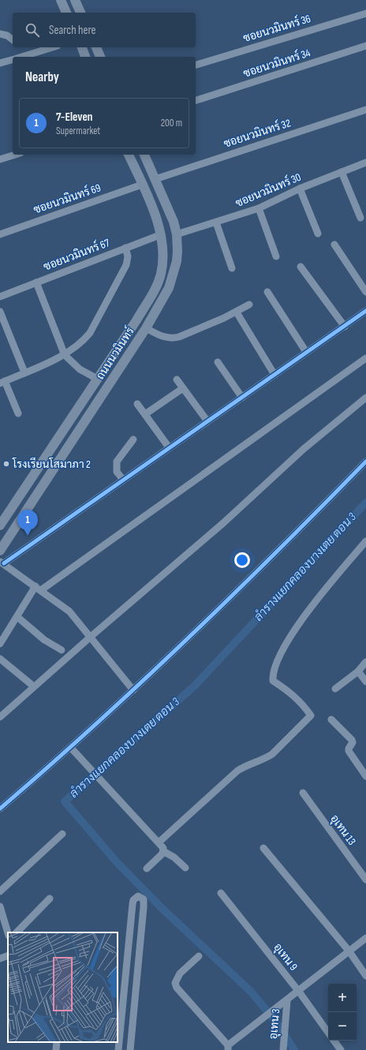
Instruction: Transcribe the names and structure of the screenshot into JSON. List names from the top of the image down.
{
  "streets": {
    "main road": ["ถนนนวมินทร์"],
    "street": [
      "ซอยนวมินทร์ 36",
      "ซอยนวมินทร์ 34",
      "ซอยนวมินทร์ 32",
      "ซอยนวมินทร์ 30",
      "ซอยนวมินทร์ 69",
      "ซอยนวมินทร์ 67",
      "อุเทน 13",
      "อุเทน 9",
      "อุเทน 3"
    ]
  },
  "crossings": [
    ["ซอยนวมินทร์ 32", "ถนนนวมินทร์"],
    ["ซอยนวมินทร์ 30", "ถนนนวมินทร์"],
    ["ซอยนวมินทร์ 69", "ถนนนวมินทร์"],
    ["ซอยนวมินทร์ 67", "ถนนนวมินทร์"]
  ],
  "water": ["ลำรางแยกคลองบางเตย ตอน 3"],
  "places": ["โรงเรียนโสมาภา 2"],
  "page": {
    "search": "Search here",
    "heading": "Nearby",
    "list": [
      {
        "mark": "1",
        "name": "7-Eleven",
        "note": "Supermarket",
        "value": "200 m"
      }
    ],
    "pins": "1",
    "map_buttons": ["+", "−"]
  }
}
